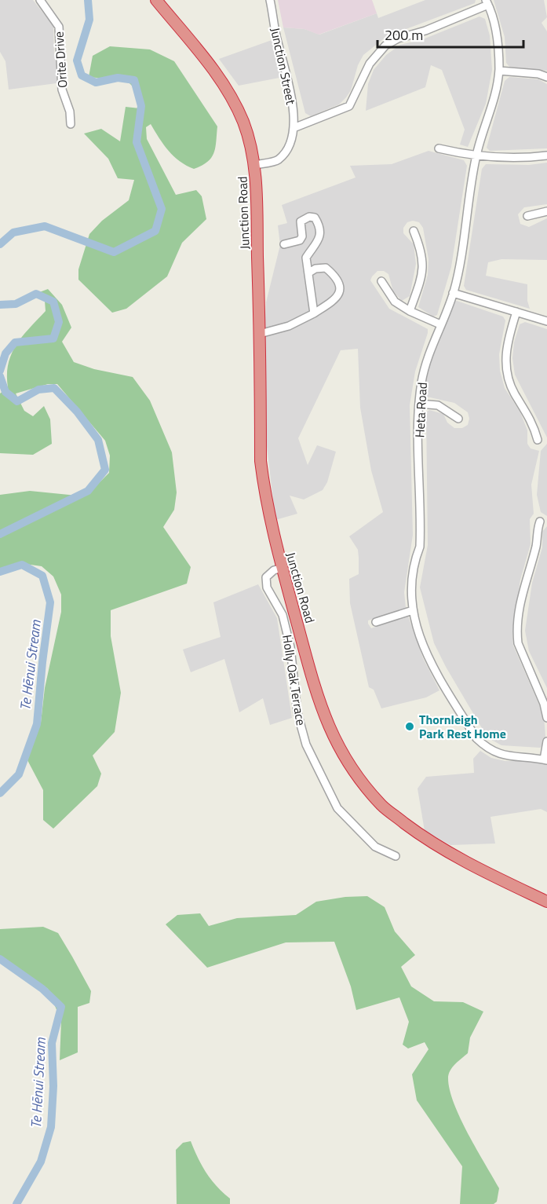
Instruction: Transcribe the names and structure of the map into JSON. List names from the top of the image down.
{
  "streets": {
    "highway": ["Junction Road"],
    "street": [
      "Orite Drive",
      "Junction Street",
      "Heta Road",
      "Holly Oak Terrace"
    ]
  },
  "crossings": [
    ["Junction Street", "Junction Road"],
    ["Junction Road", "Holly Oak Terrace"]
  ],
  "water": ["Te Hēnui Stream"],
  "places": ["Thornleigh Park Rest Home"],
  "scale_bar": "200 m"
}
